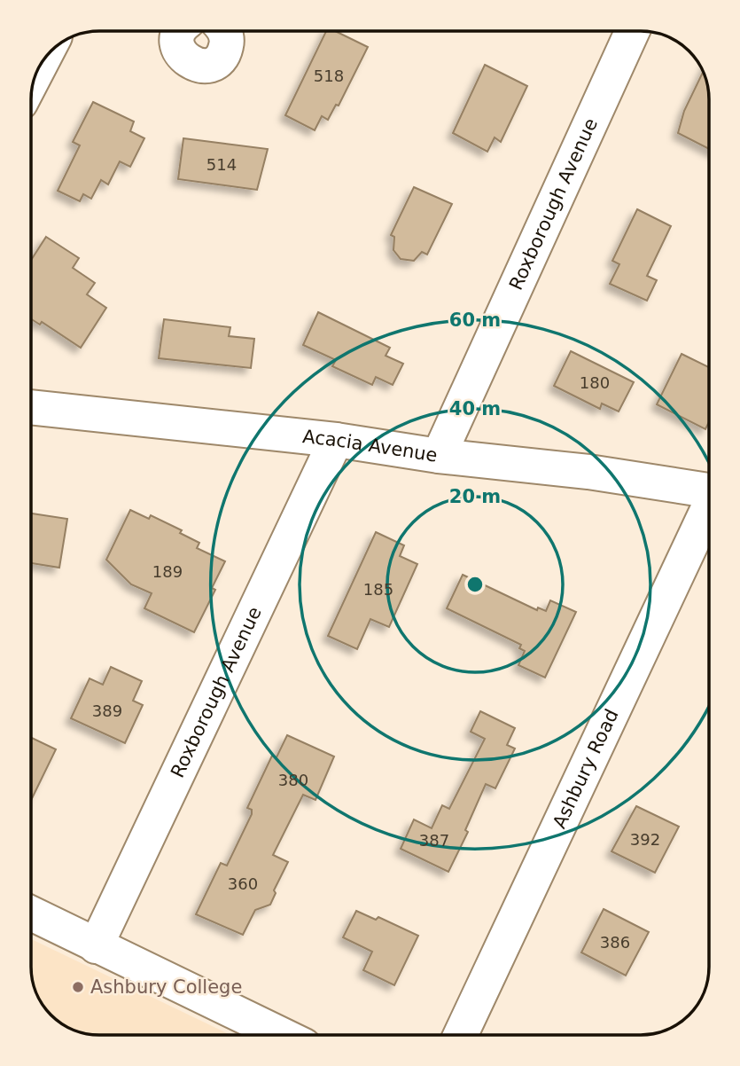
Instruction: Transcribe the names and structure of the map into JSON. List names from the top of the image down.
{
  "streets": {
    "street": ["Roxborough Avenue", "Acacia Avenue", "Ashbury Road"]
  },
  "crossings": [
    ["Roxborough Avenue", "Acacia Avenue"]
  ],
  "places": ["Ashbury College"],
  "house_numbers": [
    "518",
    "514",
    "180",
    "189",
    "185",
    "389",
    "380",
    "392",
    "387",
    "360",
    "386"
  ],
  "rings": ["60 m", "40 m", "20 m"]
}
